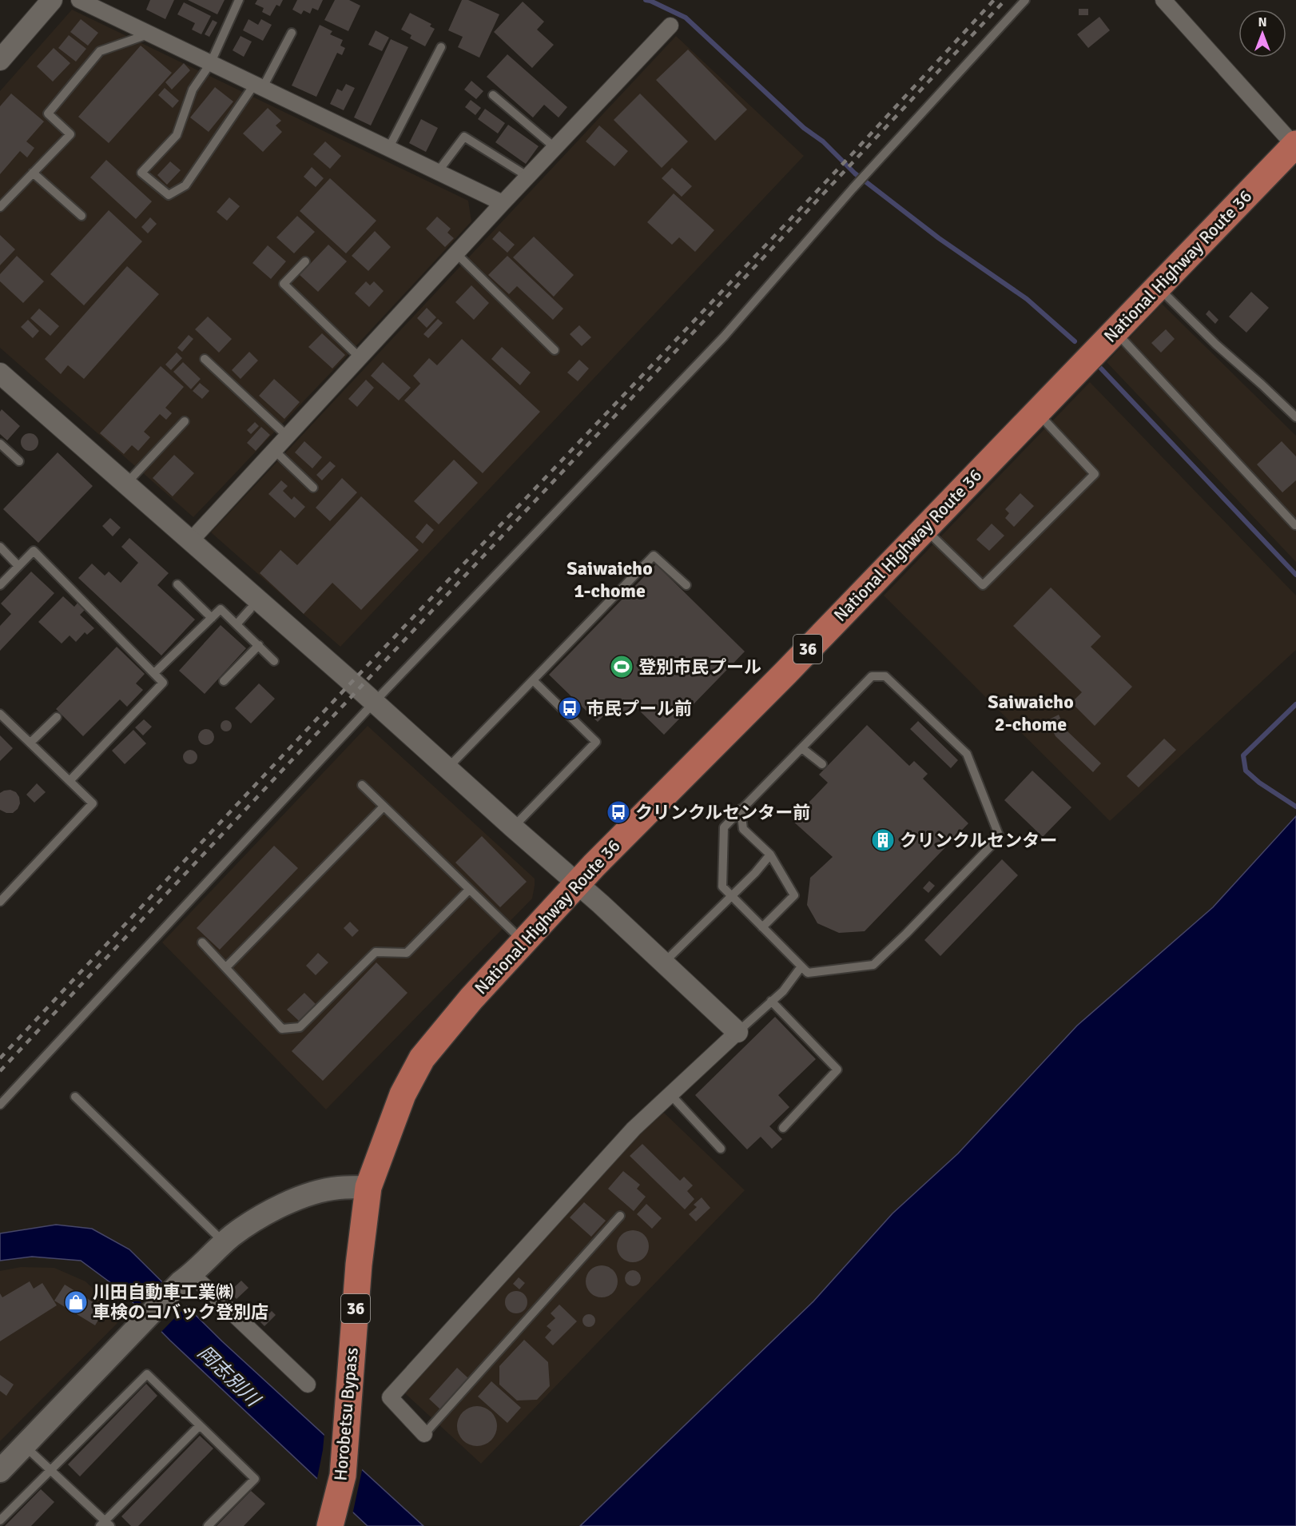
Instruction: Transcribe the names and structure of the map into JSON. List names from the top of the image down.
{
  "streets": {
    "highway": ["National Highway Route 36", "36", "Horobetsu Bypass"]
  },
  "crossings": [
    ["National Highway Route 36", "Horobetsu Bypass"]
  ],
  "districts": ["Saiwaicho 1-chome", "Saiwaicho 2-chome"],
  "water": ["岡志別川"],
  "places": {
    "sports": ["登別市民プール"],
    "bus stop": ["市民プール前", "クリンクルセンター前"],
    "building": ["クリンクルセンター"],
    "shop": ["川田自動車工業㈱ 車検のコバック登別店"]
  },
  "north": "top"
}
